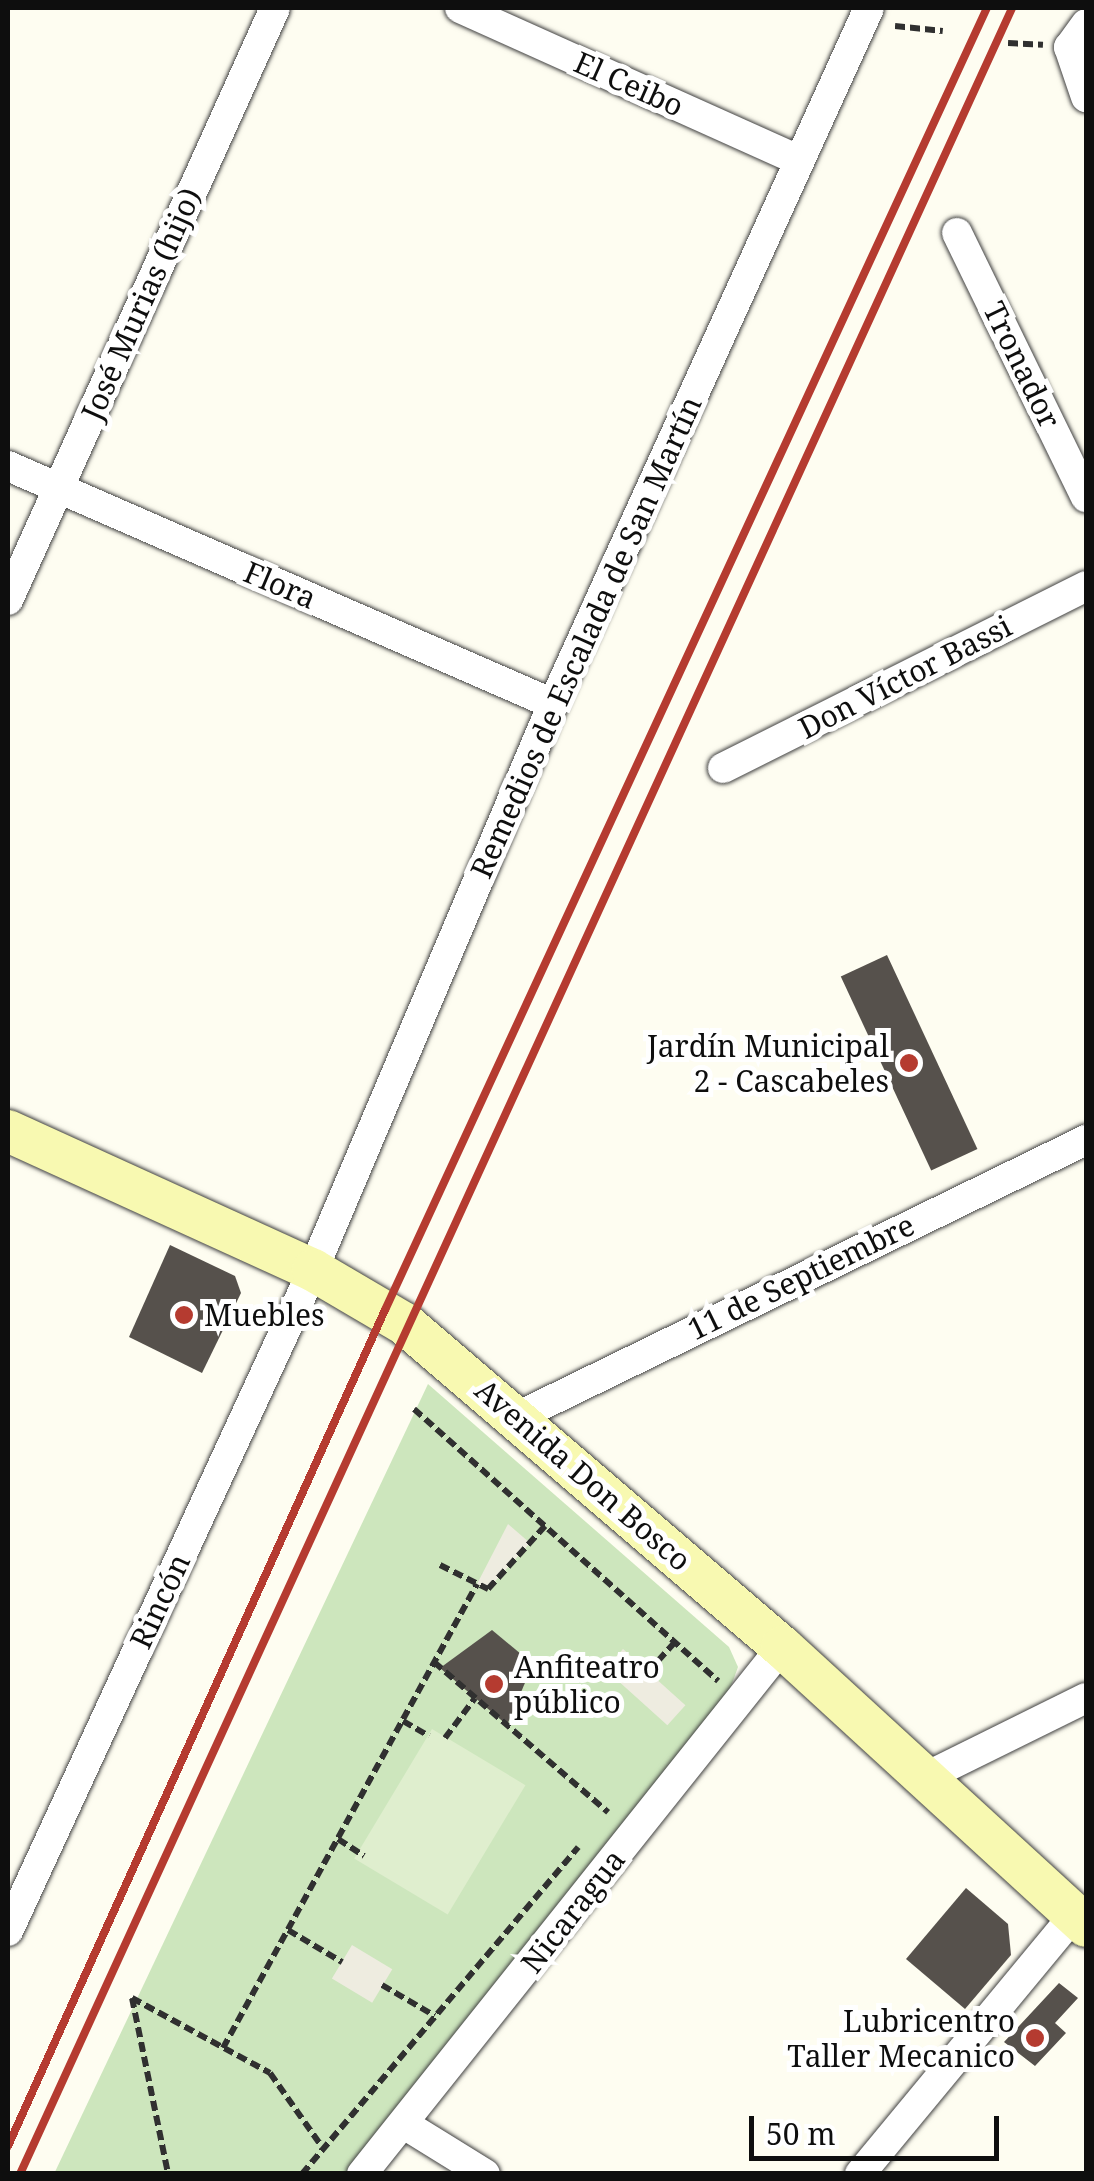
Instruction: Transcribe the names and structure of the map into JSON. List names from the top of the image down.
{
  "streets": {
    "main road": ["Avenida Don Bosco"],
    "street": [
      "El Ceibo",
      "José Murias (hijo)",
      "Tronador",
      "Flora",
      "Remedios de Escalada de San Martín",
      "Don Víctor Bassi",
      "11 de Septiembre",
      "Rincón",
      "Nicaragua"
    ]
  },
  "crossings": [
    ["El Ceibo", "Remedios de Escalada de San Martín"],
    ["José Murias (hijo)", "Flora"],
    ["Flora", "Remedios de Escalada de San Martín"],
    ["Remedios de Escalada de San Martín", "Avenida Don Bosco"],
    ["Remedios de Escalada de San Martín", "Rincón"],
    ["11 de Septiembre", "Avenida Don Bosco"],
    ["Avenida Don Bosco", "Rincón"],
    ["Avenida Don Bosco", "Nicaragua"]
  ],
  "places": [
    "Jardín Municipal 2 - Cascabeles",
    "Muebles",
    "Anfiteatro público",
    "Lubricentro Taller Mecanico"
  ],
  "scale_bar": "50 m"
}
